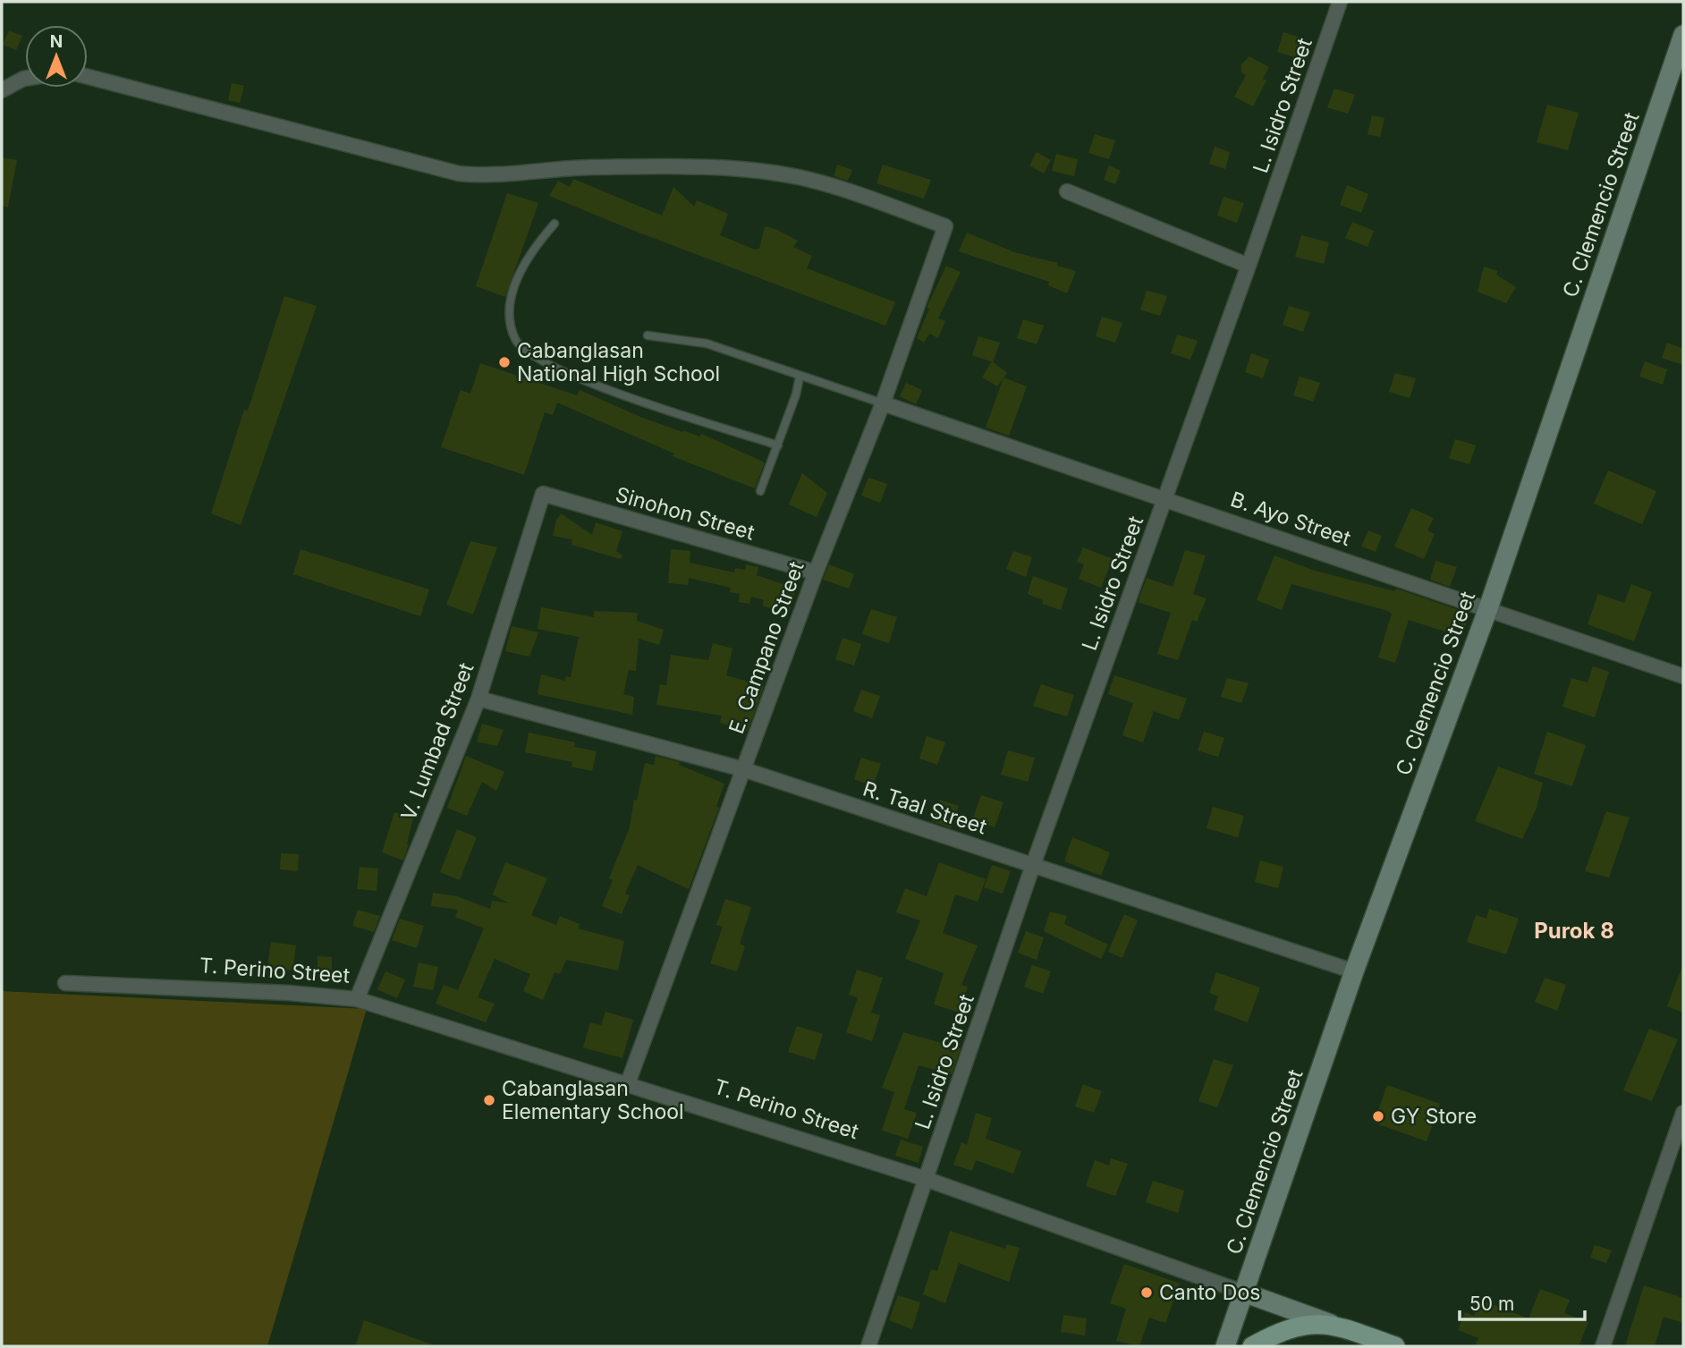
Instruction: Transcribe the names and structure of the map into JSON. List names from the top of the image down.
{
  "streets": {
    "street": [
      "L. Isidro Street",
      "C. Clemencio Street",
      "Sinohon Street",
      "B. Ayo Street",
      "E. Campano Street",
      "V. Lumbad Street",
      "R. Taal Street",
      "T. Perino Street"
    ]
  },
  "crossings": [
    ["L. Isidro Street", "B. Ayo Street"],
    ["L. Isidro Street", "R. Taal Street"],
    ["L. Isidro Street", "T. Perino Street"],
    ["C. Clemencio Street", "B. Ayo Street"],
    ["C. Clemencio Street", "R. Taal Street"],
    ["C. Clemencio Street", "T. Perino Street"],
    ["Sinohon Street", "E. Campano Street"],
    ["Sinohon Street", "V. Lumbad Street"],
    ["B. Ayo Street", "E. Campano Street"],
    ["E. Campano Street", "R. Taal Street"],
    ["E. Campano Street", "T. Perino Street"],
    ["V. Lumbad Street", "R. Taal Street"],
    ["V. Lumbad Street", "T. Perino Street"]
  ],
  "districts": ["Purok 8"],
  "places": [
    "Cabanglasan National High School",
    "Cabanglasan Elementary School",
    "GY Store",
    "Canto Dos"
  ],
  "scale_bar": "50 m",
  "north": "top"
}
